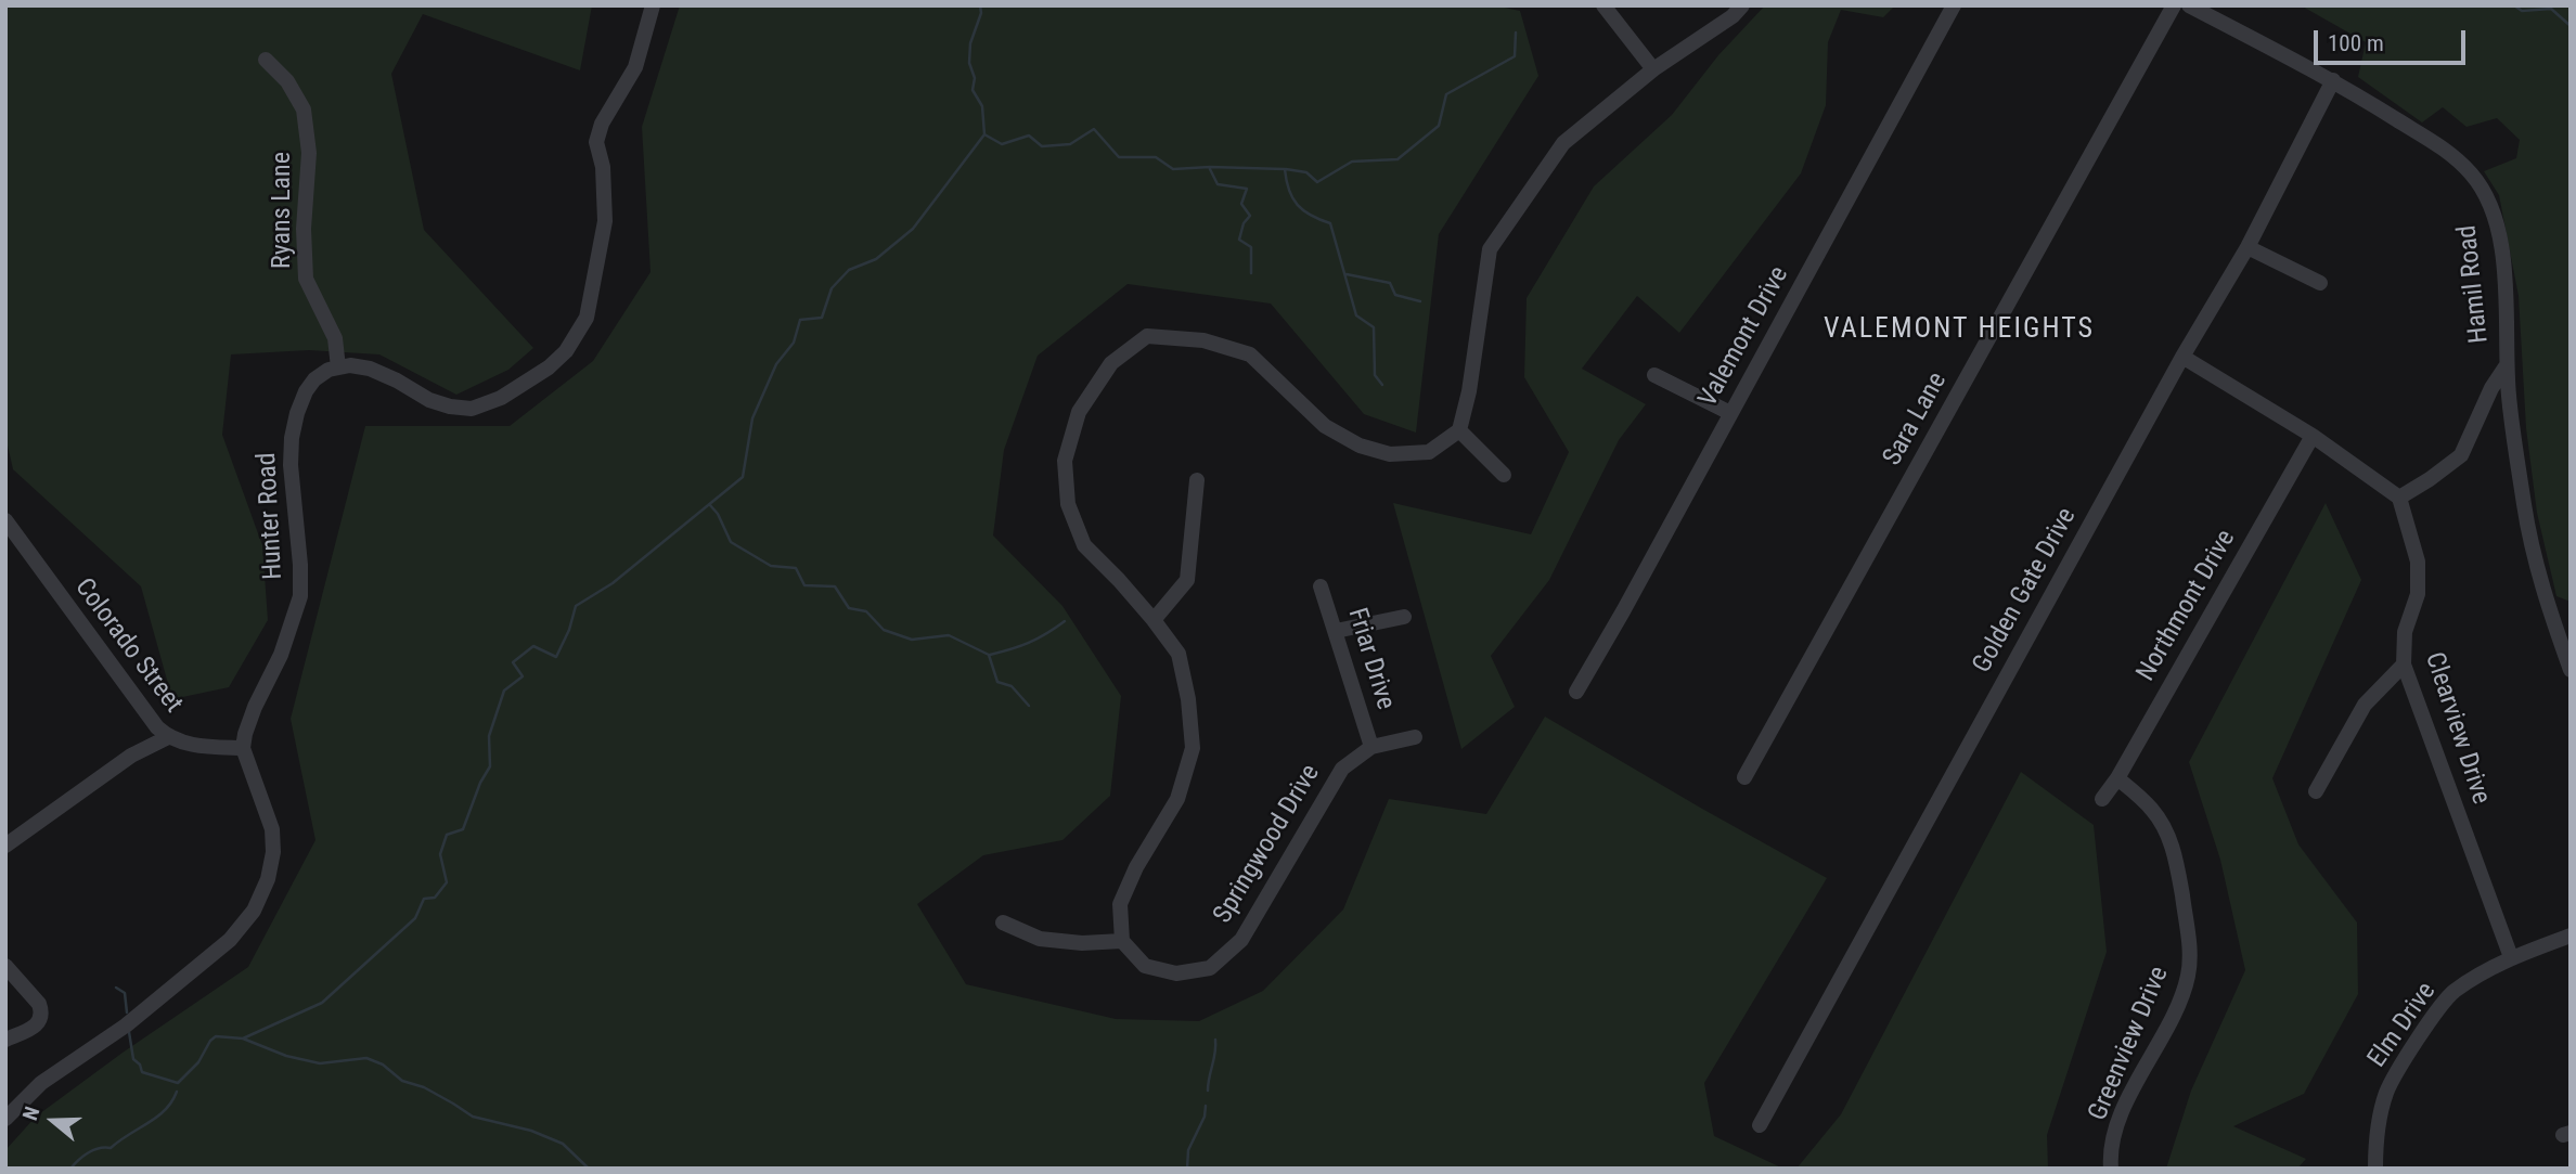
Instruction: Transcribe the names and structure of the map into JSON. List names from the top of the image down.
{
  "streets": {
    "street": [
      "Ryans Lane",
      "Hamil Road",
      "Valemont Drive",
      "Sara Lane",
      "Hunter Road",
      "Golden Gate Drive",
      "Northmont Drive",
      "Colorado Street",
      "Friar Drive",
      "Clearview Drive",
      "Springwood Drive",
      "Elm Drive",
      "Greenview Drive"
    ]
  },
  "crossings": [
    ["Ryans Lane", "Hunter Road"],
    ["Hamil Road", "Golden Gate Drive"],
    ["Hunter Road", "Colorado Street"],
    ["Northmont Drive", "Greenview Drive"],
    ["Friar Drive", "Springwood Drive"],
    ["Clearview Drive", "Elm Drive"]
  ],
  "districts": ["VALEMONT HEIGHTS"],
  "scale_bar": "100 m",
  "north": "left"
}
